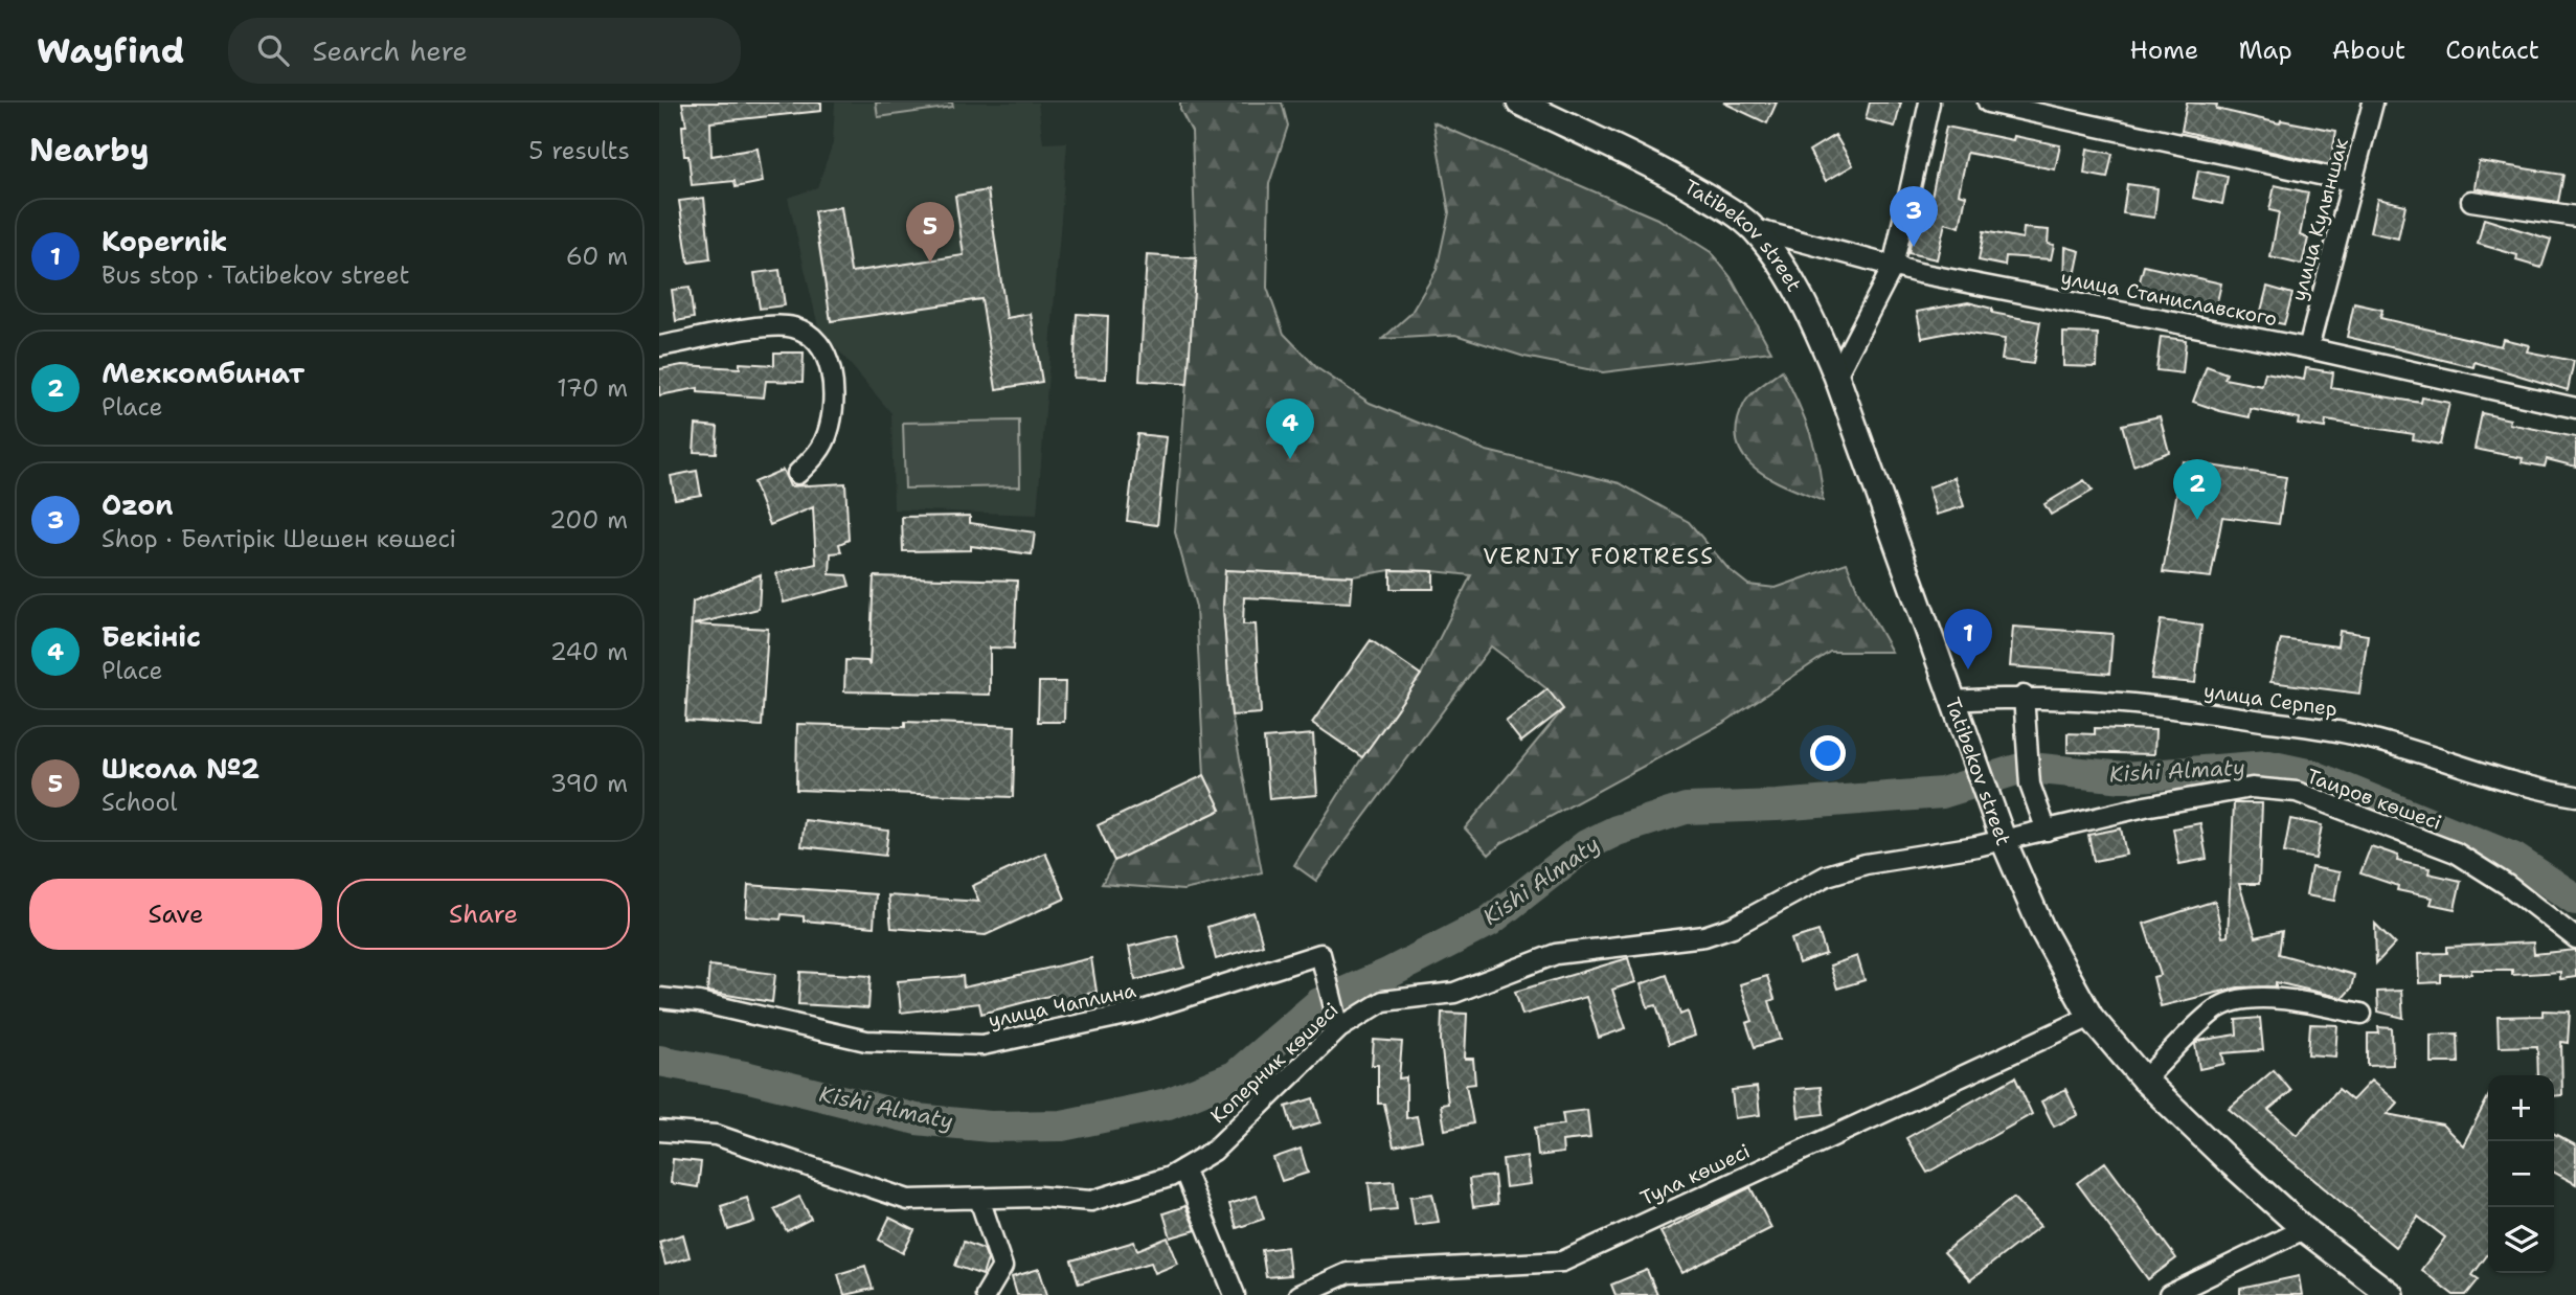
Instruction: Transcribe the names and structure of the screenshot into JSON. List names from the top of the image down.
{
  "streets": {
    "main road": ["Tatibekov street"],
    "street": [
      "улица Кулыншак",
      "улица Станиславского",
      "улица Серпер",
      "Таиров көшесі",
      "улица Чаплина",
      "Коперник көшесі",
      "Тула көшесі"
    ]
  },
  "crossings": [
    ["улица Кулыншак", "улица Станиславского"],
    ["Tatibekov street", "улица Станиславского"],
    ["Tatibekov street", "улица Серпер"],
    ["Tatibekov street", "Таиров көшесі"],
    ["Tatibekov street", "Коперник көшесі"],
    ["Tatibekov street", "Тула көшесі"],
    ["Таиров көшесі", "Коперник көшесі"],
    ["улица Чаплина", "Коперник көшесі"]
  ],
  "districts": ["VERNIY FORTRESS"],
  "water": ["Kіshі Almaty"],
  "page": {
    "header": "Wayfind",
    "search": "Search here",
    "nav": [
      "Home",
      "Map",
      "About",
      "Contact"
    ],
    "heading": ["Nearby", "5 results"],
    "pins": [
      "3",
      "5",
      "4",
      "2",
      "1"
    ],
    "list": [
      {
        "mark": "1",
        "name": "Kopernik",
        "note": "Bus stop · Tatibekov street",
        "value": "60 m"
      },
      {
        "mark": "2",
        "name": "Мехкомбинат",
        "note": "Place",
        "value": "170 m"
      },
      {
        "mark": "3",
        "name": "Ozon",
        "note": "Shop · Бөлтірік Шешен көшесі",
        "value": "200 m"
      },
      {
        "mark": "4",
        "name": "Бекініс",
        "note": "Place",
        "value": "240 m"
      },
      {
        "mark": "5",
        "name": "Школа №2",
        "note": "School",
        "value": "390 m"
      }
    ],
    "buttons": ["Save", "Share"],
    "map_buttons": ["+", "−"]
  }
}
